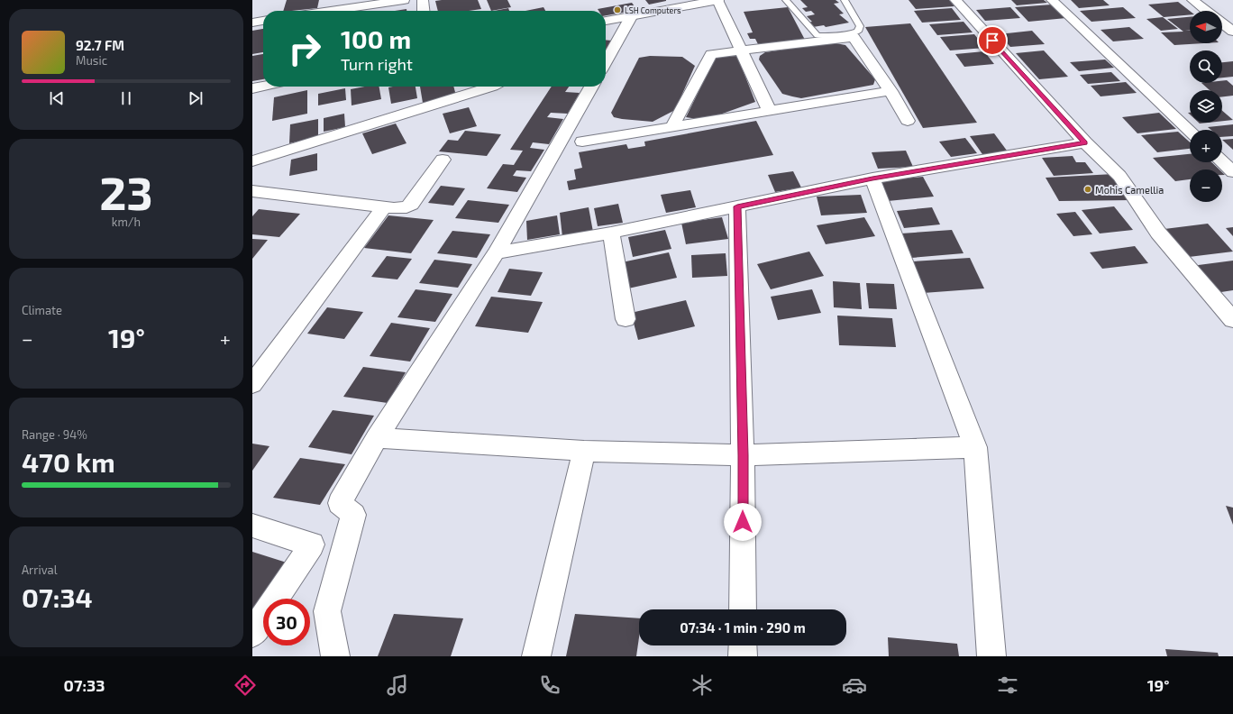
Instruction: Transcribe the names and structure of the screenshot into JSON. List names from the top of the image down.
{
  "places": ["LSH Computers", "Mohis Camellia"],
  "north": "left",
  "page": {
    "map_buttons": ["+", "−"],
    "turn": ["100 m", "Turn right"],
    "song": ["92.7 FM", "Music"],
    "tile": [
      ["23", "km/h"],
      "Climate",
      ["Range · 94%", "470 km"],
      ["Arrival", "07:34"]
    ],
    "heat": ["−", "19°", "+"],
    "limit": "30",
    "trip": "07:34 · 1 min · 290 m",
    "tabs": ["07:33", "19°"]
  }
}
